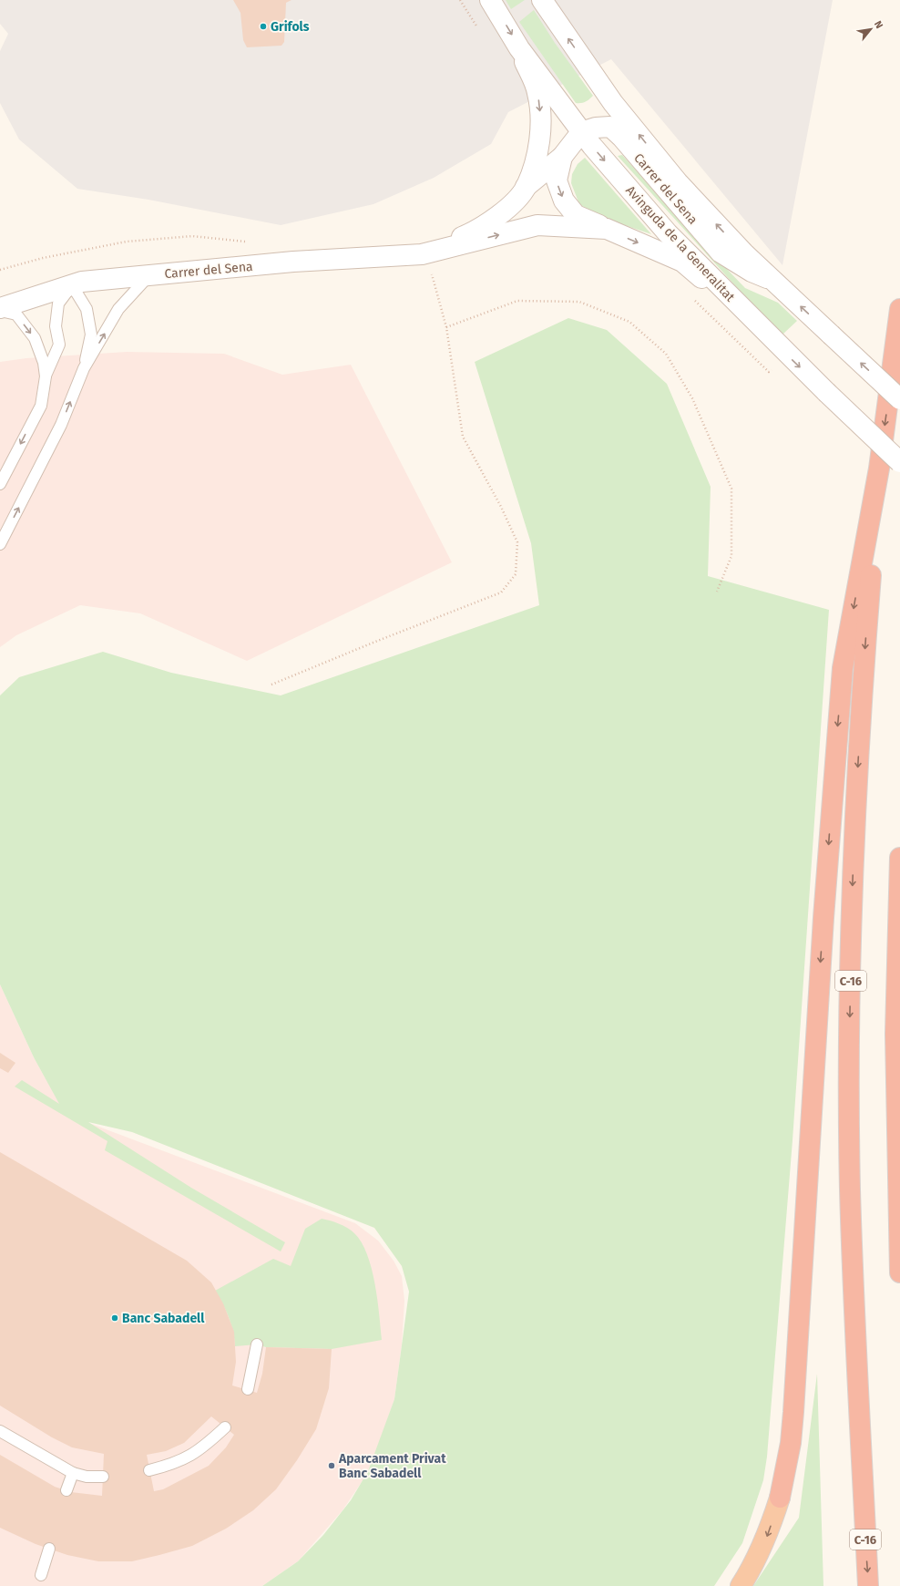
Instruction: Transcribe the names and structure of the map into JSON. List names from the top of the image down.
{
  "streets": {
    "highway": ["C-16"],
    "street": ["Carrer del Sena", "Avinguda de la Generalitat"]
  },
  "crossings": [
    ["Carrer del Sena", "Avinguda de la Generalitat"]
  ],
  "places": ["Grifols", "Banc Sabadell", "Aparcament Privat Banc Sabadell"],
  "north": "top right"
}
